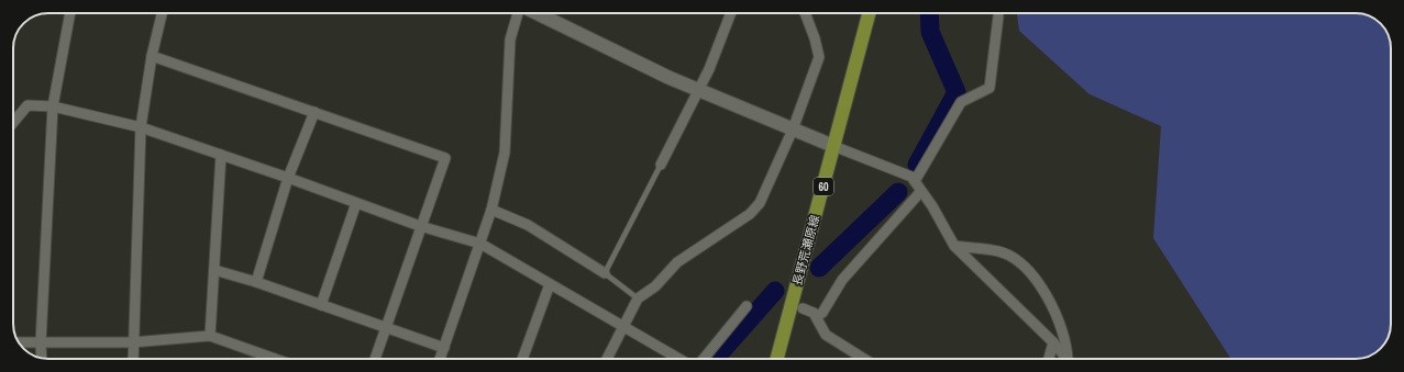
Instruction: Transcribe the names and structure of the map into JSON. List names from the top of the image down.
{
  "streets": {
    "main road": ["60", "長野荒瀬原線"]
  }
}
